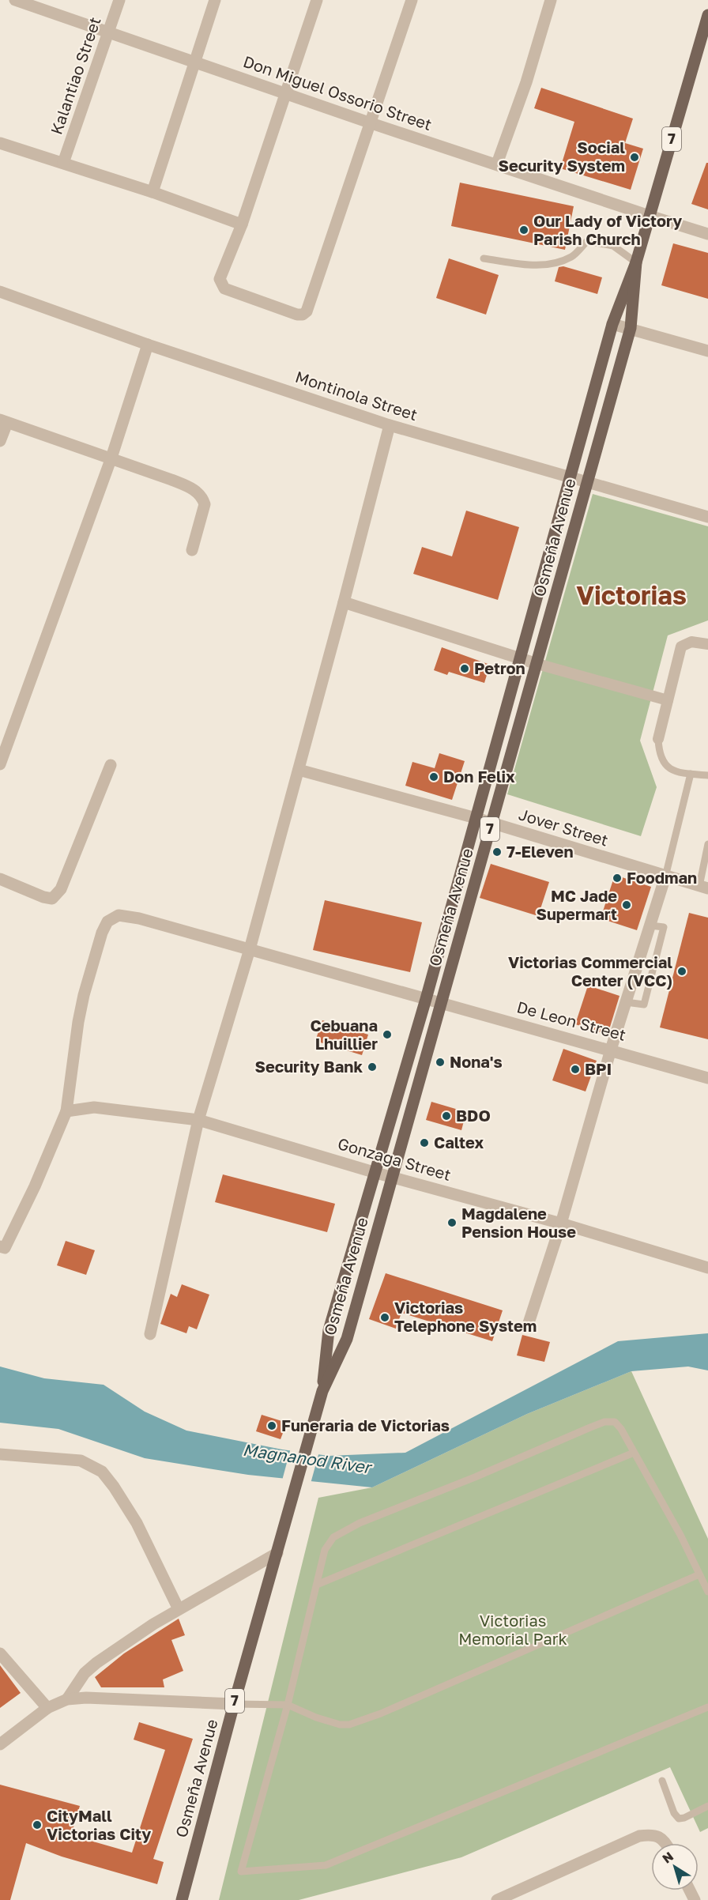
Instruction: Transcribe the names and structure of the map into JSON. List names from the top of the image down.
{
  "streets": {
    "main road": ["7", "Osmeña Avenue"],
    "street": [
      "Kalantiao Street",
      "Don Miguel Ossorio Street",
      "Montinola Street",
      "Jover Street",
      "De Leon Street",
      "Gonzaga Street"
    ]
  },
  "crossings": [
    ["Kalantiao Street", "Don Miguel Ossorio Street"],
    ["Don Miguel Ossorio Street", "Osmeña Avenue"],
    ["Montinola Street", "Osmeña Avenue"],
    ["Osmeña Avenue", "Jover Street"],
    ["Osmeña Avenue", "De Leon Street"],
    ["Osmeña Avenue", "Gonzaga Street"],
    ["De Leon Street", "Gonzaga Street"]
  ],
  "districts": ["Victorias"],
  "water": ["Magnanod River"],
  "parks": ["Victorias Memorial Park"],
  "places": [
    "Social Security System",
    "Our Lady of Victory Parish Church",
    "Petron",
    "Don Felix",
    "7-Eleven",
    "Foodman",
    "MC Jade Supermart",
    "Victorias Commercial Center (VCC)",
    "Cebuana Lhuillier",
    "Nona's",
    "Security Bank",
    "BPI",
    "BDO",
    "Caltex",
    "Magdalene Pension House",
    "Victorias Telephone System",
    "Funeraria de Victorias",
    "CityMall Victorias City"
  ],
  "north": "top left"
}
